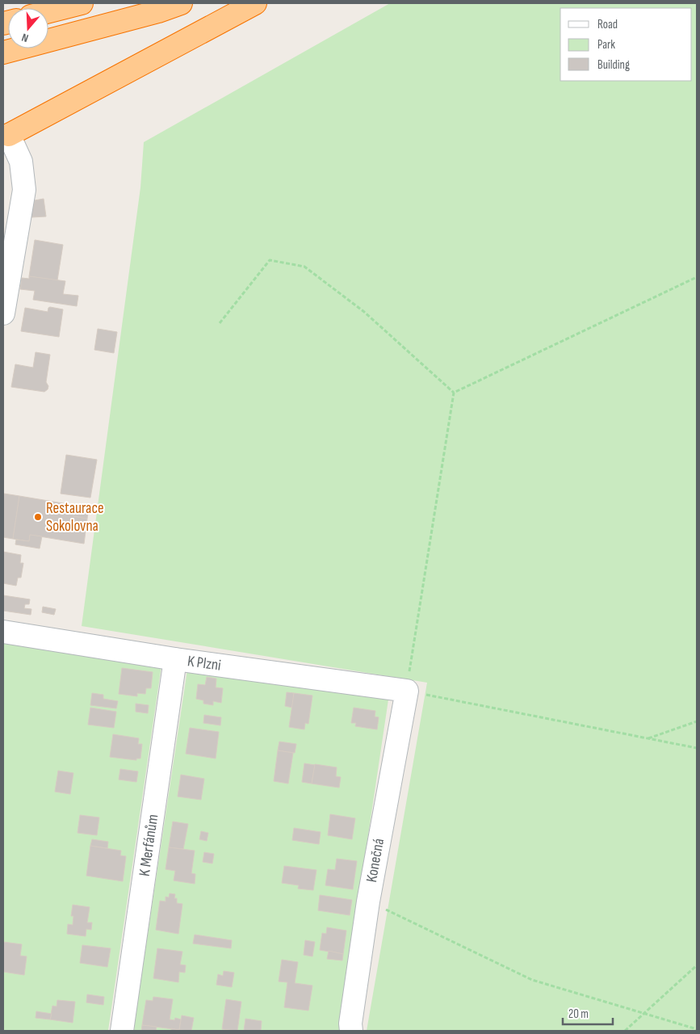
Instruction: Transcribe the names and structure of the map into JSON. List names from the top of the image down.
{
  "streets": {
    "street": ["K Plzni", "K Merfánům", "Konečná"]
  },
  "crossings": [
    ["K Plzni", "K Merfánům"],
    ["K Plzni", "Konečná"]
  ],
  "places": ["Restaurace Sokolovna"],
  "legend": ["Road", "Park", "Building"],
  "scale_bar": "20 m",
  "north": "bottom"
}
